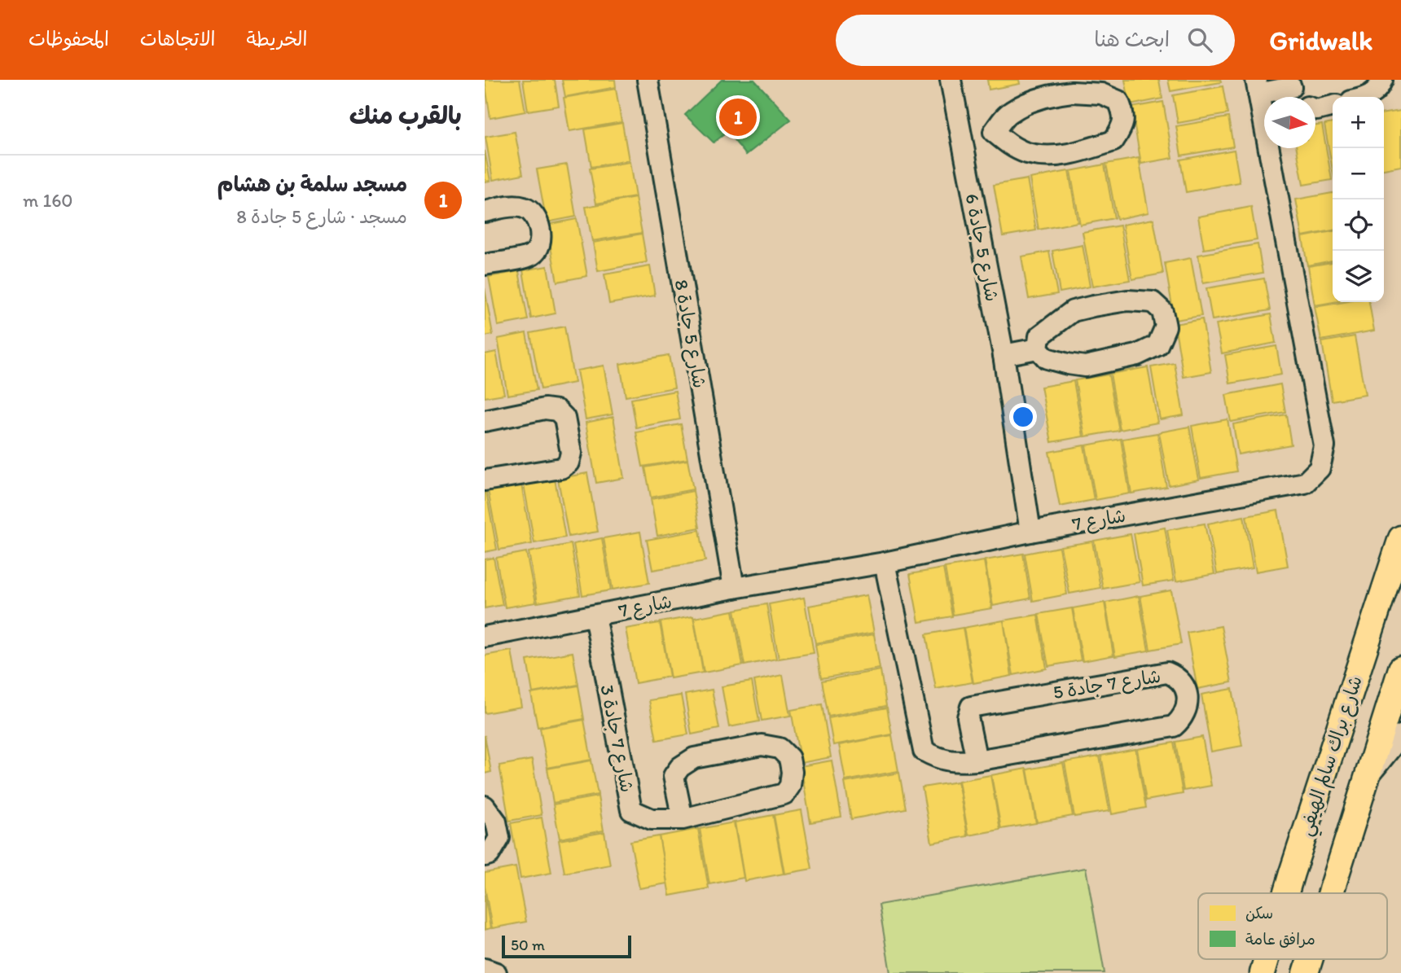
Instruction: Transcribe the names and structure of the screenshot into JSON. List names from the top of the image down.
{
  "streets": {
    "main road": ["شارع براك سالم الهيفي"],
    "street": [
      "شارع 5 جادة 6",
      "شارع 5 جادة 8",
      "شارع 7",
      "شارع 7 جادة 5",
      "شارع 7 جادة 3"
    ]
  },
  "crossings": [
    ["شارع 5 جادة 6", "شارع 7"],
    ["شارع 5 جادة 8", "شارع 7"],
    ["شارع 7", "شارع 7 جادة 5"],
    ["شارع 7", "شارع 7 جادة 3"]
  ],
  "legend": ["سكن", "مرافق عامة"],
  "scale_bar": "50 m",
  "north": "right",
  "page": {
    "header": "Gridwalk",
    "search": "ابحث هنا",
    "nav": ["الخريطة", "الاتجاهات", "المحفوظات"],
    "heading": "بالقرب منك",
    "pins": "1",
    "map_buttons": ["+", "−"],
    "list": [
      {
        "mark": "1",
        "name": "مسجد سلمة بن هشام",
        "note": "مسجد · شارع 5 جادة 8",
        "value": "160 m"
      }
    ],
    "scale": "50 m"
  }
}
